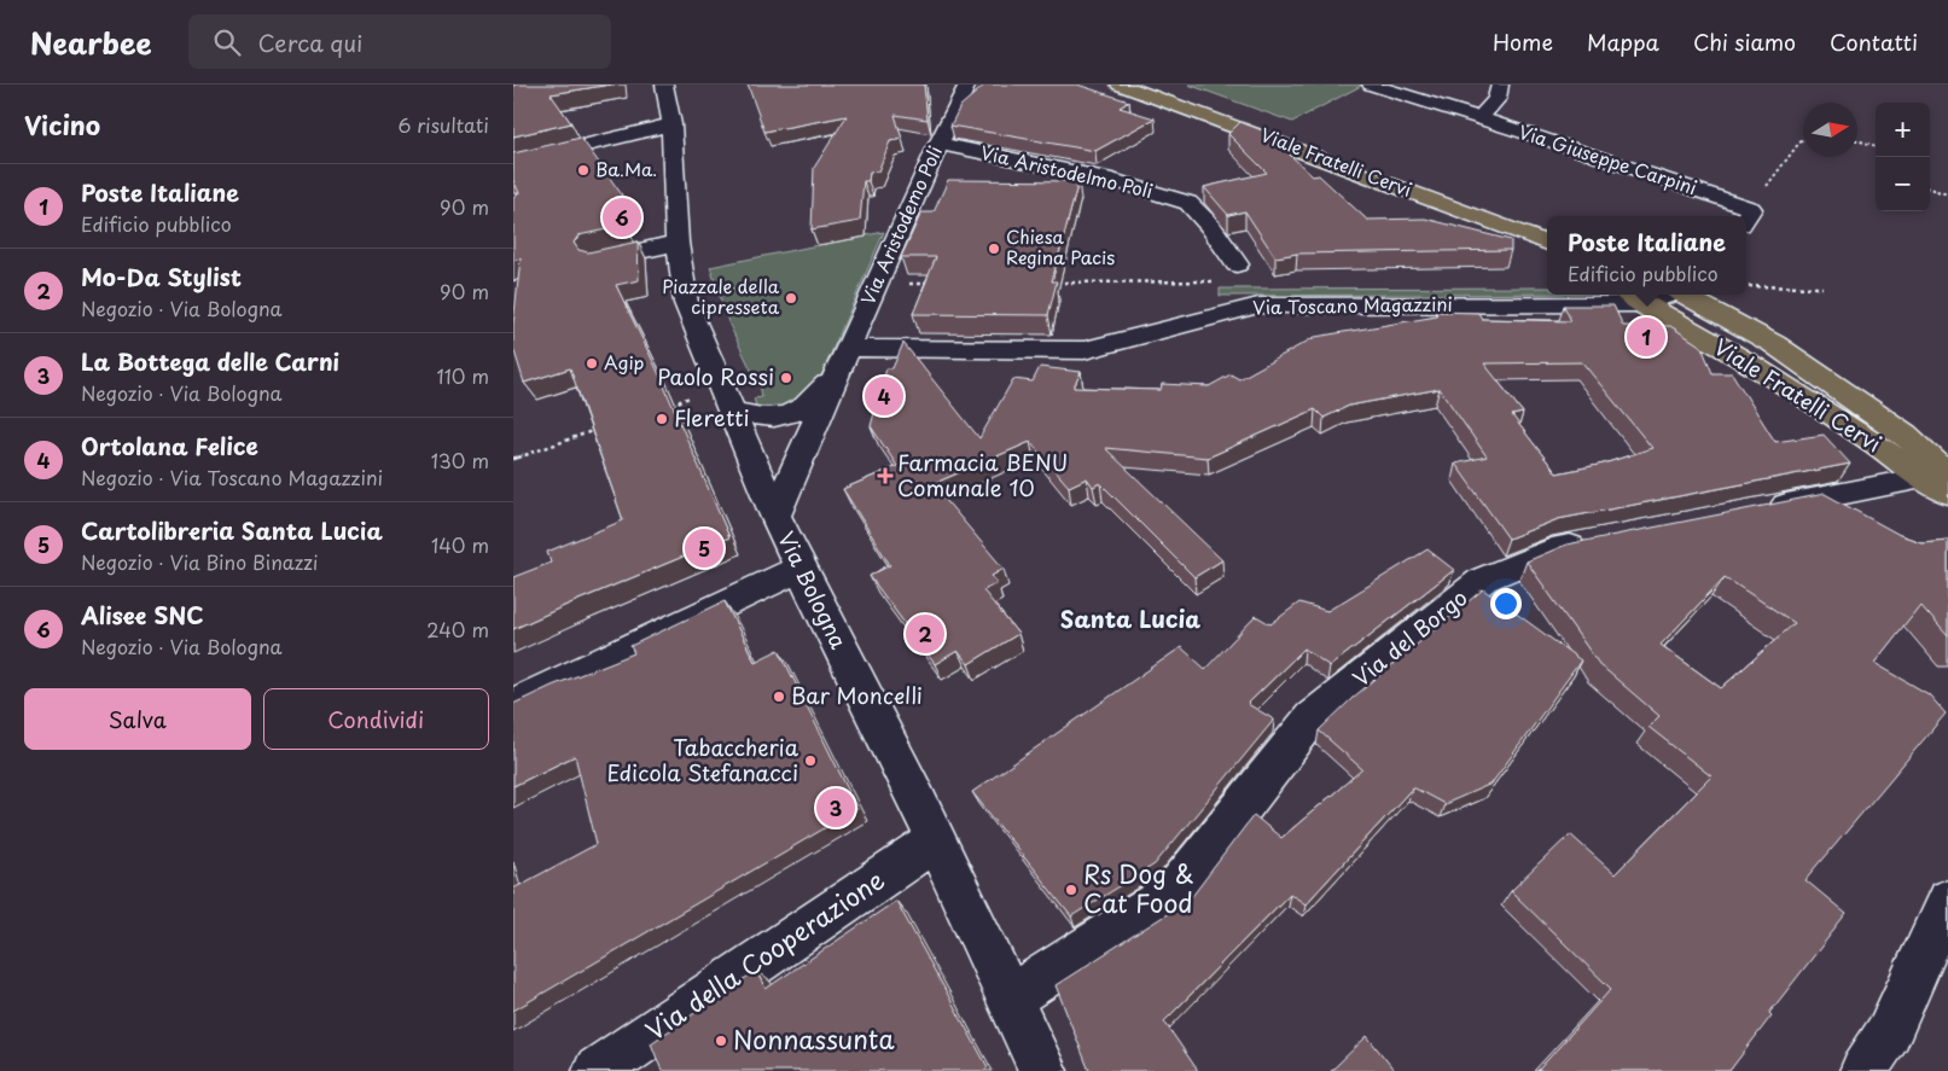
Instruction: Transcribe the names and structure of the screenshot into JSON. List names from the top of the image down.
{
  "streets": {
    "main road": ["Viale Fratelli Cervi"],
    "street": [
      "Via Giuseppe Carpini",
      "Via Aristodelmo Poli",
      "Via Aristodemo Poli",
      "Via Toscano Magazzini",
      "Via Bologna",
      "Via del Borgo",
      "Via della Cooperazione"
    ]
  },
  "crossings": [
    ["Viale Fratelli Cervi", "Via Toscano Magazzini"],
    ["Via Aristodelmo Poli", "Via Aristodemo Poli"],
    ["Via Aristodemo Poli", "Via Toscano Magazzini"],
    ["Via Aristodemo Poli", "Via Bologna"],
    ["Via Bologna", "Via del Borgo"],
    ["Via Bologna", "Via della Cooperazione"]
  ],
  "districts": ["Santa Lucia"],
  "places": {
    "other": [
      "Ba.Ma.",
      "Chiesa Regina Pacis",
      "Piazzale della cipresseta",
      "Agip",
      "Paolo Rossi",
      "Fleretti",
      "Bar Moncelli",
      "Tabaccheria Edicola Stefanacci",
      "Rs Dog & Cat Food",
      "Nonnassunta"
    ],
    "health": ["Farmacia BENU Comunale 10"]
  },
  "north": "right",
  "page": {
    "header": "Nearbee",
    "search": "Cerca qui",
    "nav": [
      "Home",
      "Mappa",
      "Chi siamo",
      "Contatti"
    ],
    "heading": ["Vicino", "6 risultati"],
    "map_buttons": ["+", "−"],
    "list": [
      {
        "mark": "1",
        "name": "Poste Italiane",
        "note": "Edificio pubblico",
        "value": "90 m"
      },
      {
        "mark": "2",
        "name": "Mo-Da Stylist",
        "note": "Negozio · Via Bologna",
        "value": "90 m"
      },
      {
        "mark": "3",
        "name": "La Bottega delle Carni",
        "note": "Negozio · Via Bologna",
        "value": "110 m"
      },
      {
        "mark": "4",
        "name": "Ortolana Felice",
        "note": "Negozio · Via Toscano Magazzini",
        "value": "130 m"
      },
      {
        "mark": "5",
        "name": "Cartolibreria Santa Lucia",
        "note": "Negozio · Via Bino Binazzi",
        "value": "140 m"
      },
      {
        "mark": "6",
        "name": "Alisee SNC",
        "note": "Negozio · Via Bologna",
        "value": "240 m"
      }
    ],
    "pins": [
      "6",
      "1",
      "4",
      "5",
      "2",
      "3"
    ],
    "popup": ["Poste Italiane", "Edificio pubblico"],
    "buttons": ["Salva", "Condividi"]
  }
}
